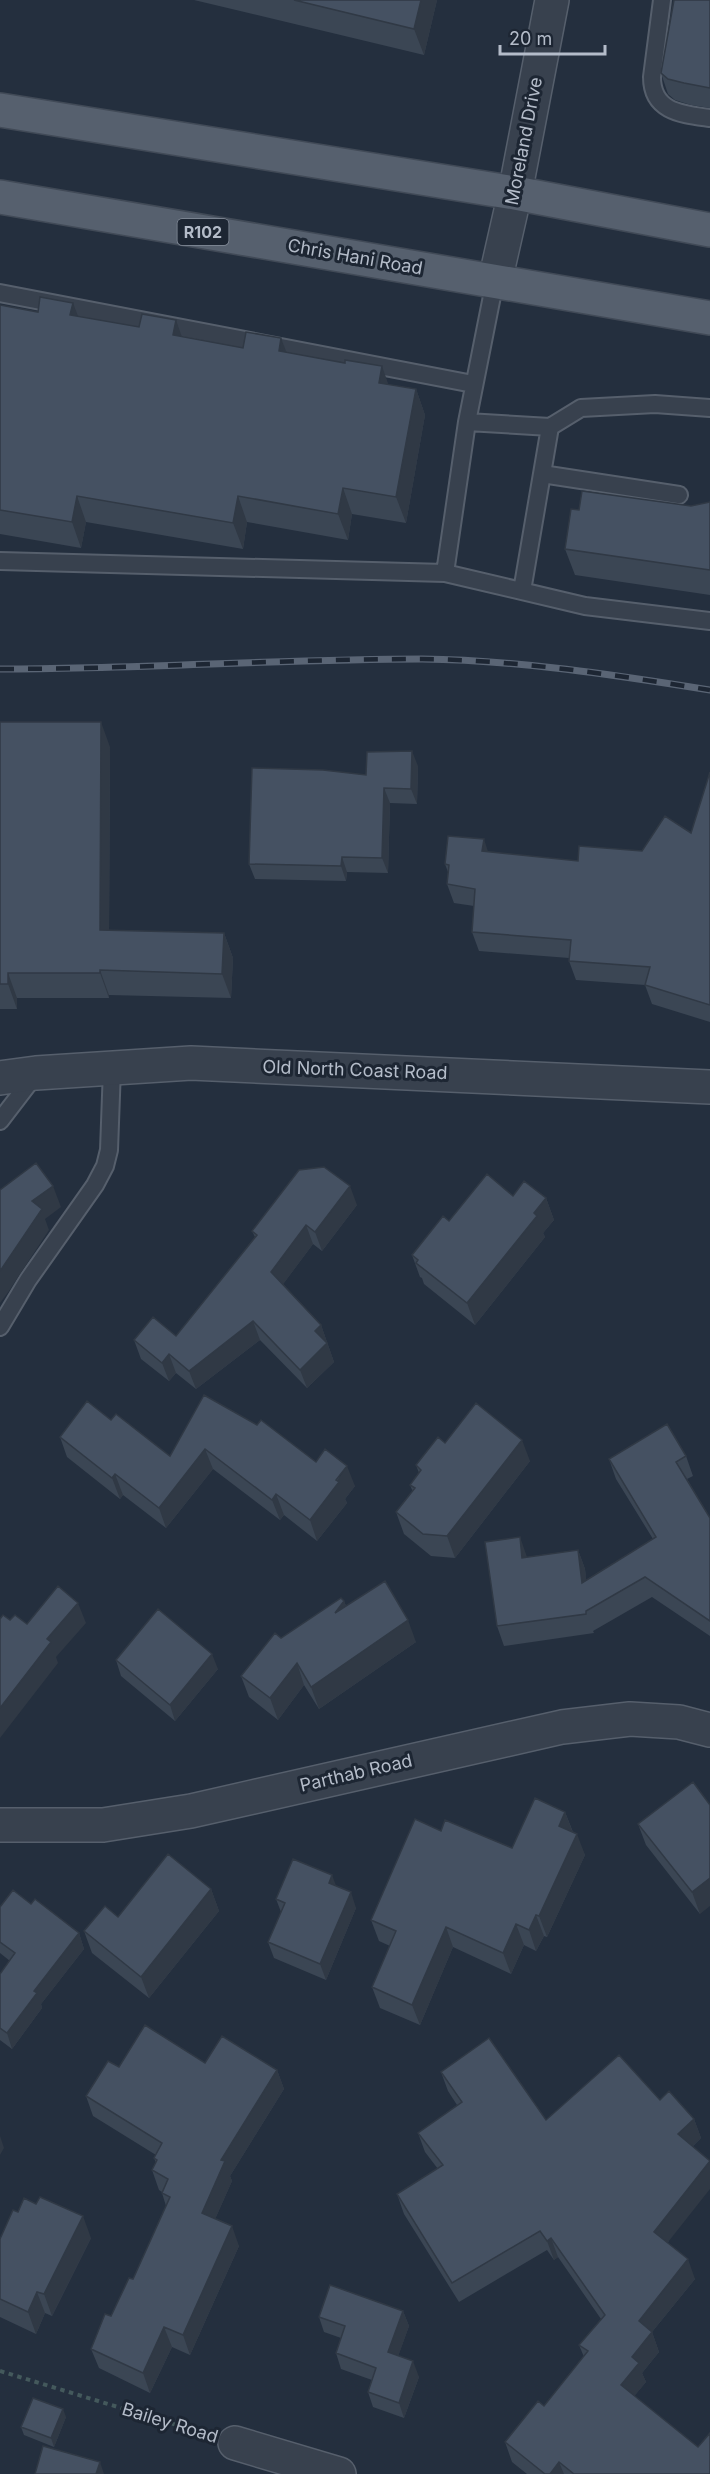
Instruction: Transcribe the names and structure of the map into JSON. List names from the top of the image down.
{
  "streets": {
    "main road": ["R102", "Chris Hani Road"],
    "street": [
      "Moreland Drive",
      "Old North Coast Road",
      "Parthab Road",
      "Bailey Road"
    ]
  },
  "crossings": [
    ["Moreland Drive", "Chris Hani Road"]
  ],
  "scale_bar": "20 m"
}
